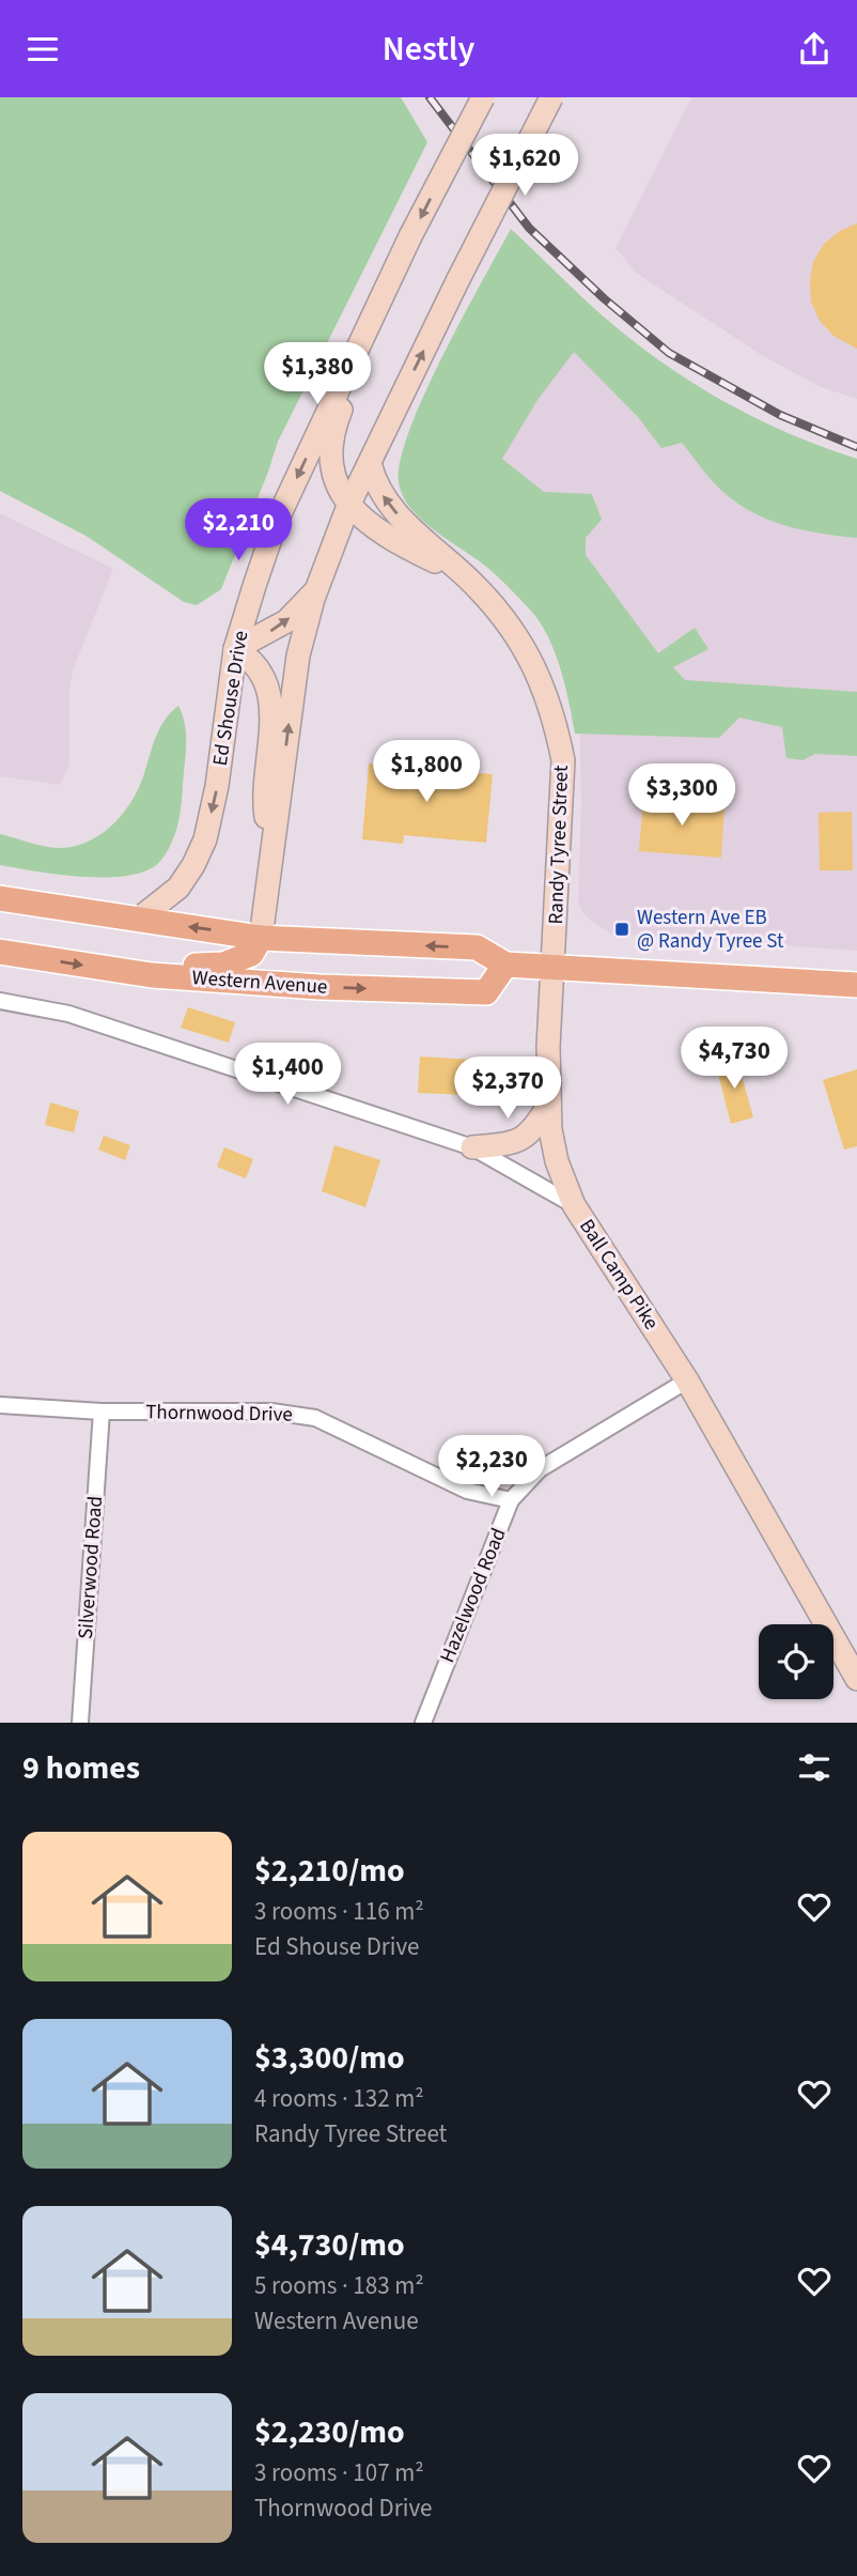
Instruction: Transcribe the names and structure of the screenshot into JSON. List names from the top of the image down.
{
  "streets": {
    "main road": ["Western Avenue"],
    "street": [
      "Ed Shouse Drive",
      "Randy Tyree Street",
      "Ball Camp Pike",
      "Thornwood Drive",
      "Silverwood Road",
      "Hazelwood Road"
    ]
  },
  "crossings": [
    ["Randy Tyree Street", "Ball Camp Pike"],
    ["Ball Camp Pike", "Hazelwood Road"],
    ["Thornwood Drive", "Silverwood Road"],
    ["Thornwood Drive", "Hazelwood Road"]
  ],
  "places": {
    "transit": ["Western Ave EB @ Randy Tyree St"]
  },
  "page": {
    "header": "Nestly",
    "price": [
      "$1,620",
      "$1,380",
      "$2,210",
      "$1,800",
      "$3,300",
      "$4,730",
      "$1,400",
      "$2,370",
      "$2,230"
    ],
    "heading": "9 homes",
    "list": [
      {
        "name": "$2,210/mo",
        "note": "3 rooms · 116 m² · Ed Shouse Drive"
      },
      {
        "name": "$3,300/mo",
        "note": "4 rooms · 132 m² · Randy Tyree Street"
      },
      {
        "name": "$4,730/mo",
        "note": "5 rooms · 183 m² · Western Avenue"
      },
      {
        "name": "$2,230/mo",
        "note": "3 rooms · 107 m² · Thornwood Drive"
      }
    ]
  }
}
